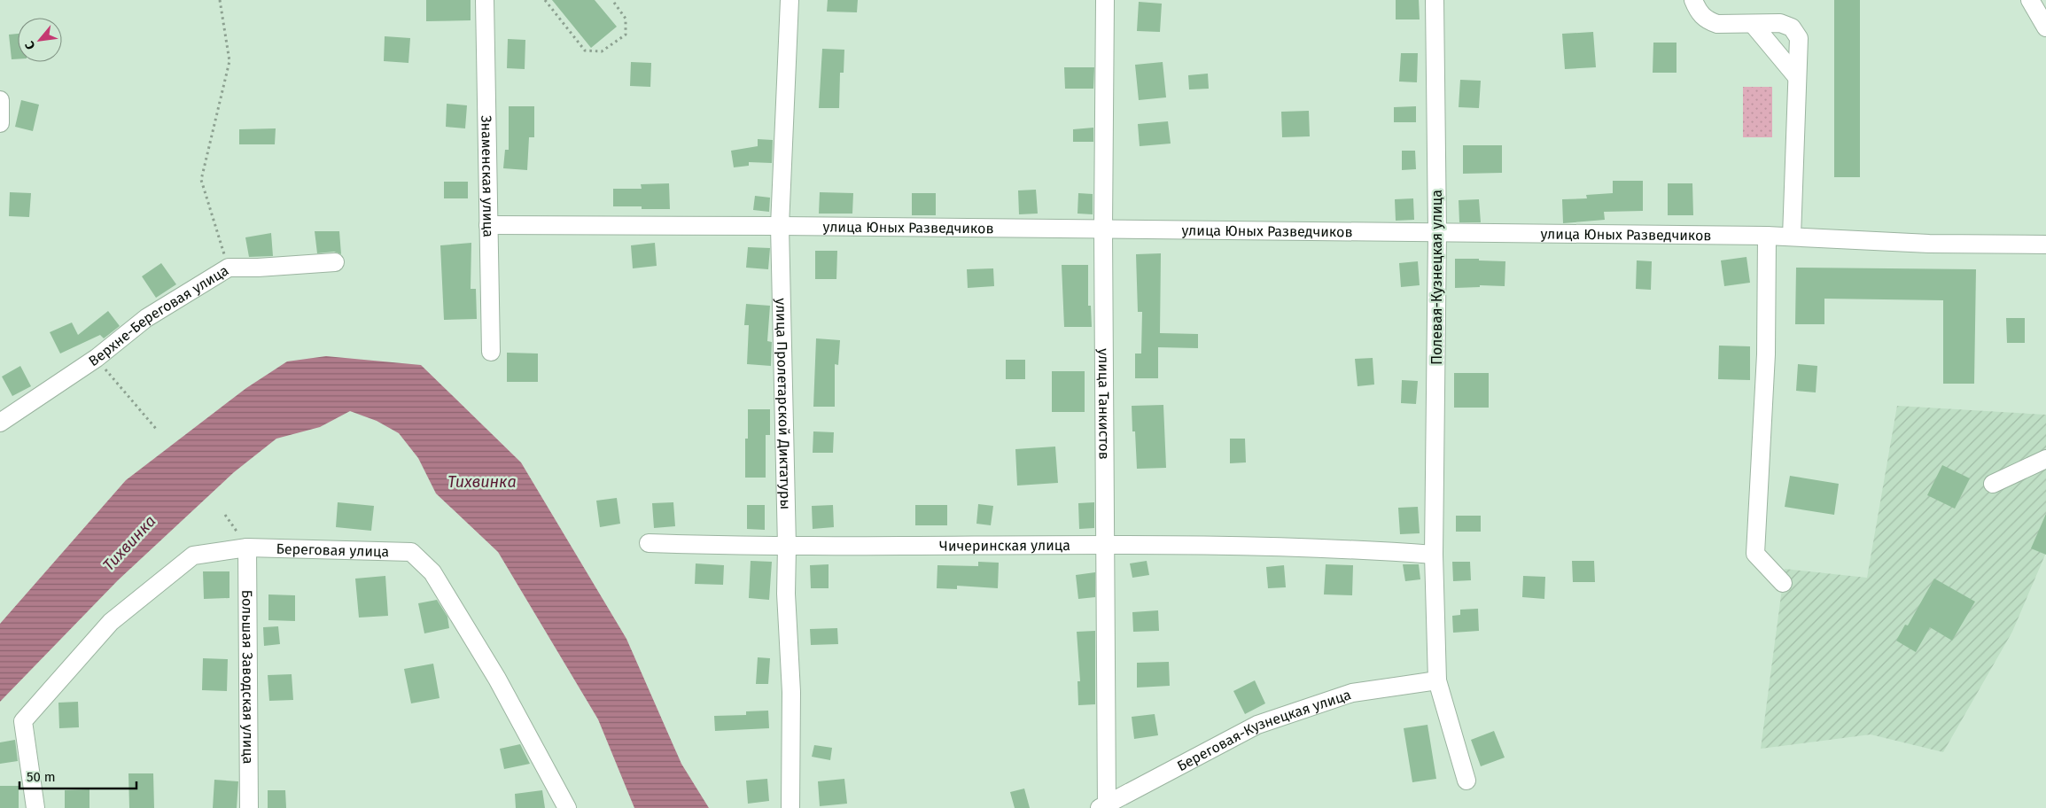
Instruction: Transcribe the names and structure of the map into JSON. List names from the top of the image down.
{
  "streets": {
    "street": [
      "Знаменская улица",
      "улица Юных Разведчиков",
      "Полевая-Кузнецкая улица",
      "Верхне-Береговая улица",
      "улица Пролетарской Диктатуры",
      "улица Танкистов",
      "Чичеринская улица",
      "Береговая улица",
      "Большая Заводская улица",
      "Береговая-Кузнецкая улица"
    ]
  },
  "crossings": [
    ["Знаменская улица", "улица Юных Разведчиков"],
    ["улица Юных Разведчиков", "Полевая-Кузнецкая улица"],
    ["улица Юных Разведчиков", "улица Пролетарской Диктатуры"],
    ["улица Юных Разведчиков", "улица Танкистов"],
    ["Полевая-Кузнецкая улица", "Чичеринская улица"],
    ["Полевая-Кузнецкая улица", "Береговая-Кузнецкая улица"],
    ["улица Пролетарской Диктатуры", "Чичеринская улица"],
    ["улица Танкистов", "Чичеринская улица"],
    ["улица Танкистов", "Береговая-Кузнецкая улица"],
    ["Береговая улица", "Большая Заводская улица"]
  ],
  "water": ["Тихвинка"],
  "scale_bar": "50 m",
  "north": "bottom left"
}
